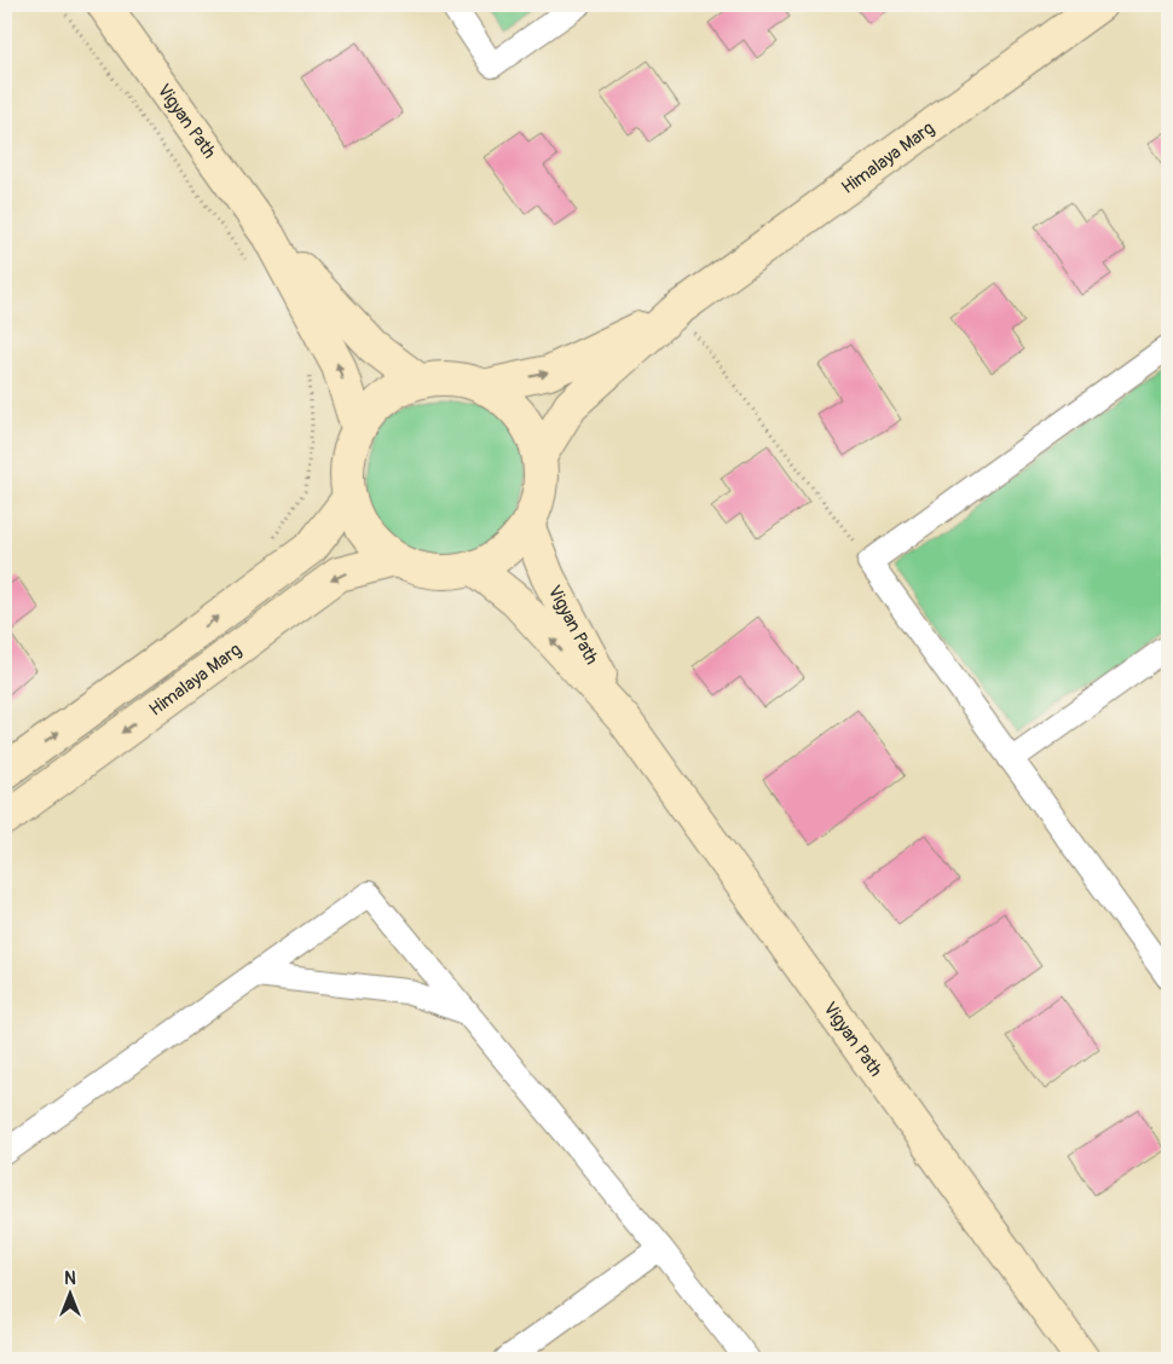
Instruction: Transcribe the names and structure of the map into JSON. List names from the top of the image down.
{
  "streets": {
    "main road": ["Vigyan Path", "Himalaya Marg"]
  },
  "crossings": [
    ["Vigyan Path", "Himalaya Marg"]
  ],
  "north": "top"
}
